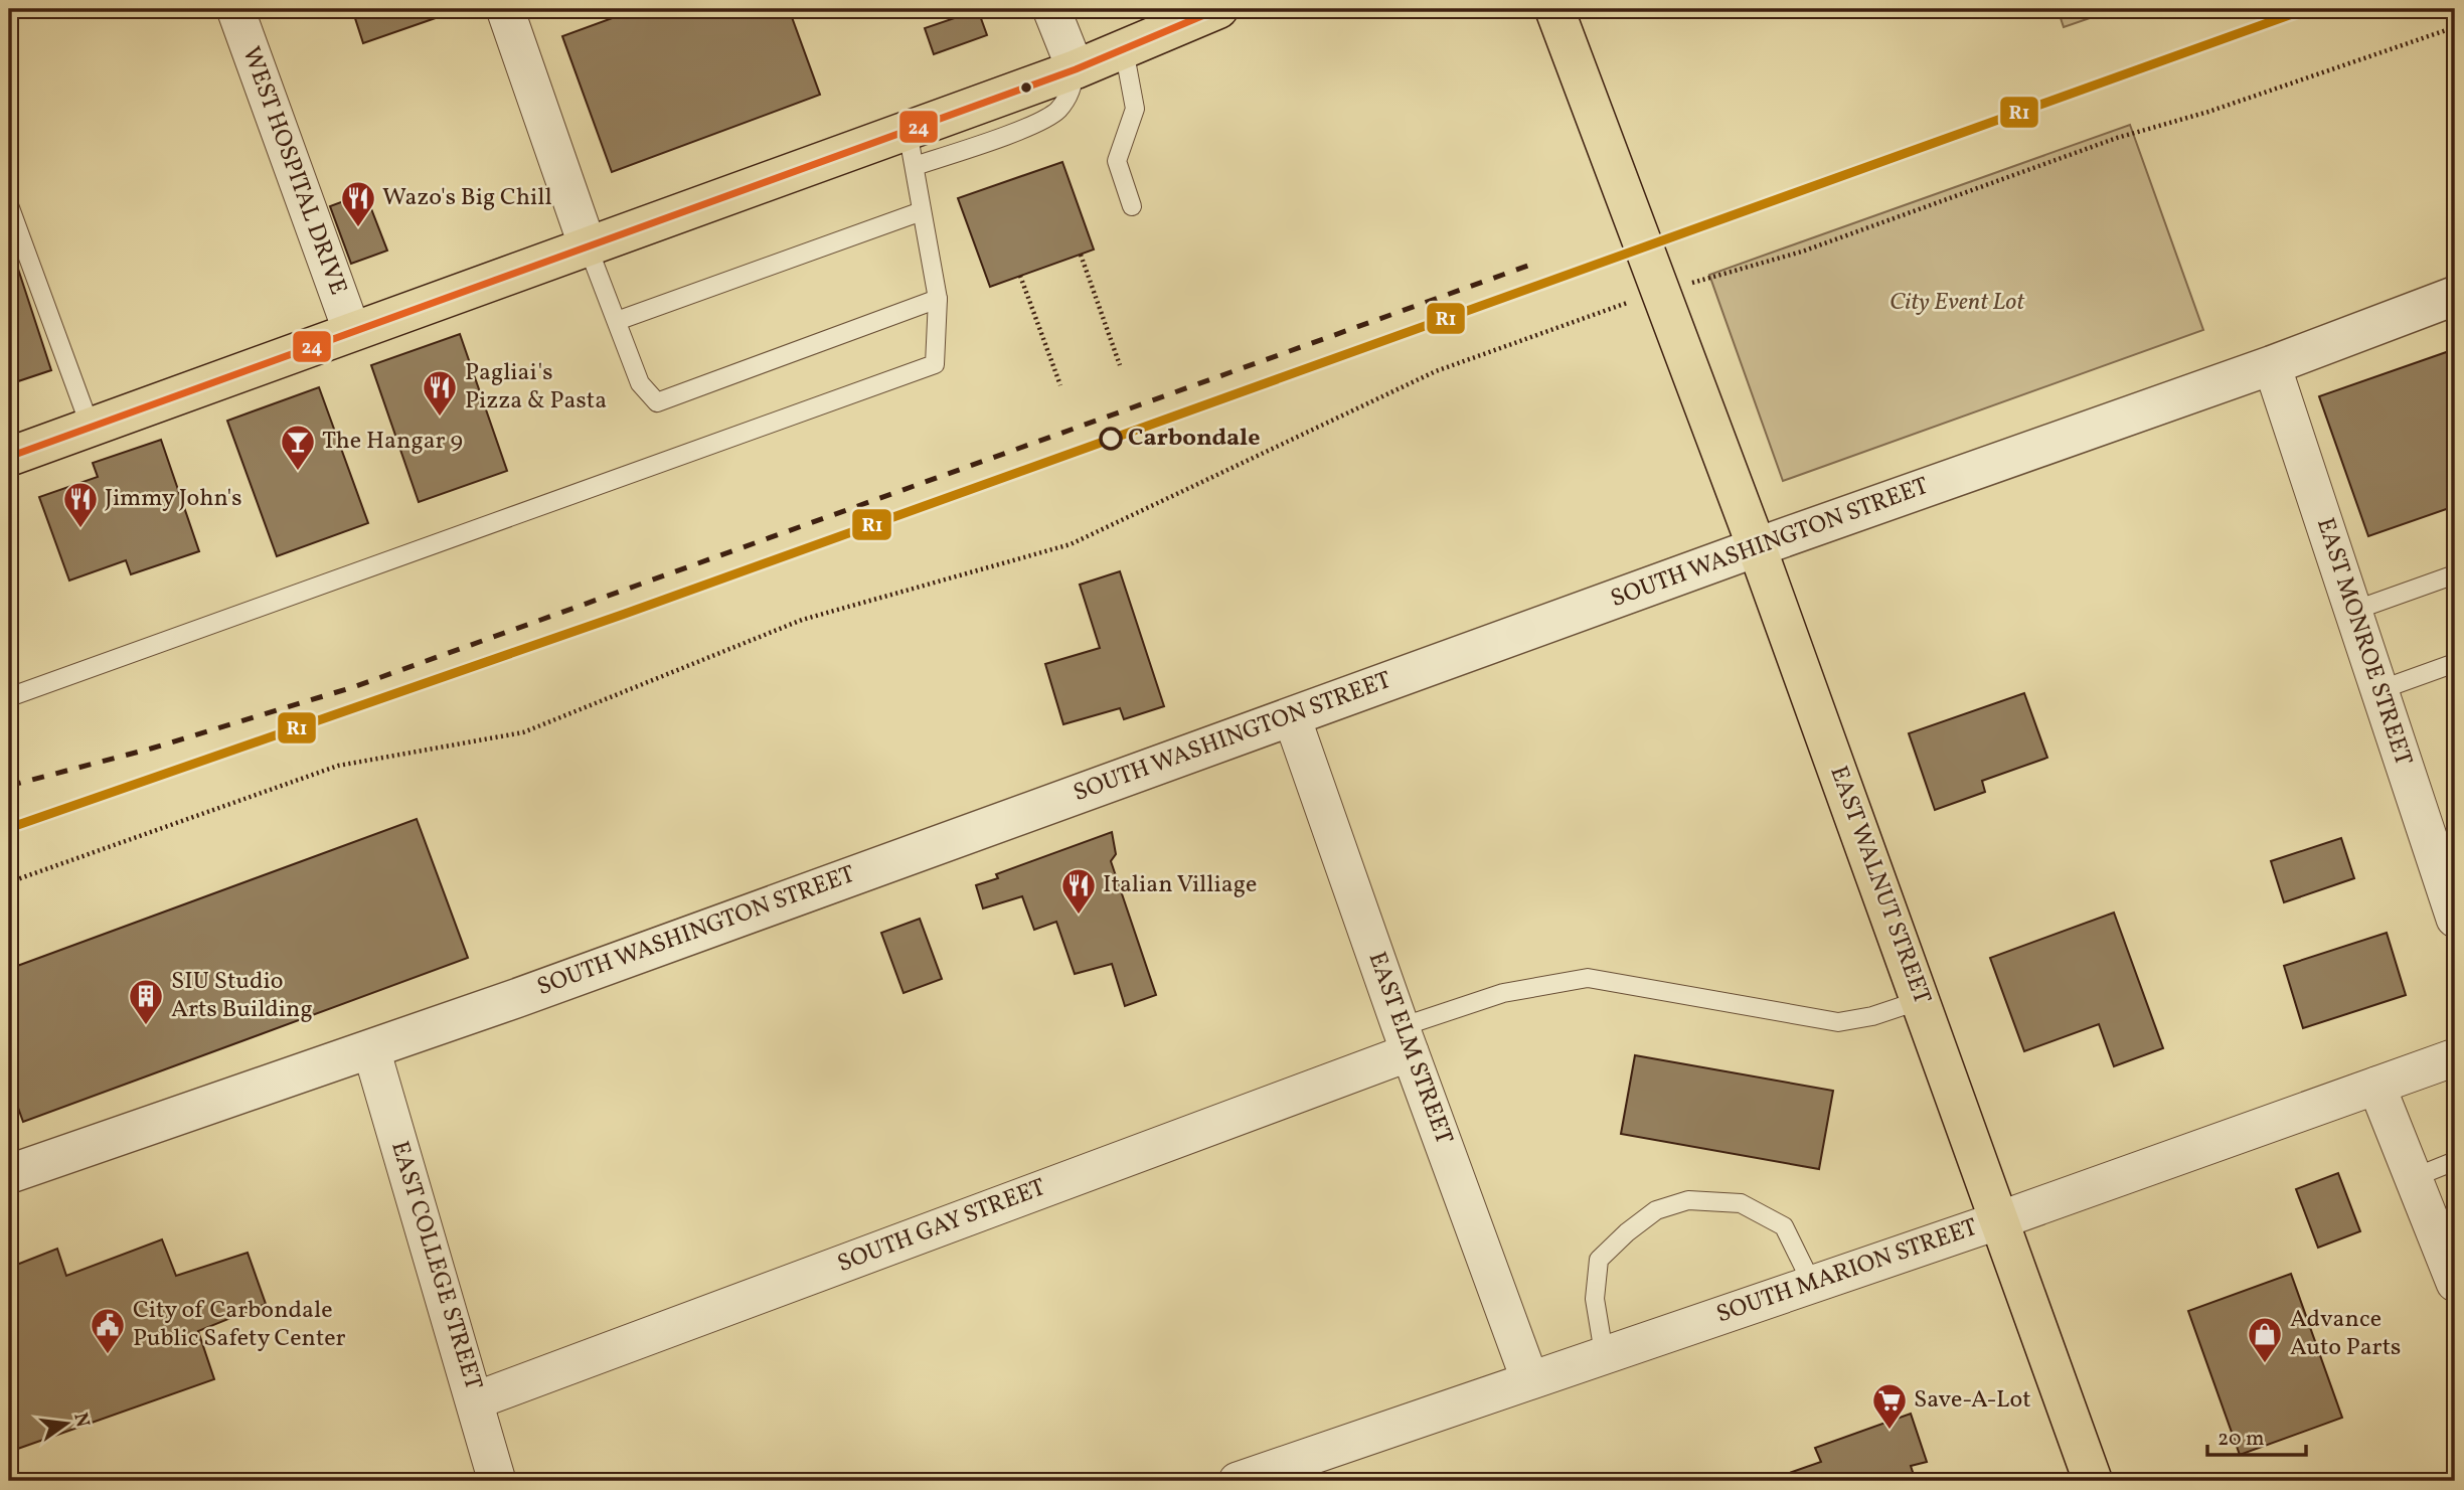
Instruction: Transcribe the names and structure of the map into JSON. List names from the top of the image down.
{
  "streets": {
    "highway": ["EAST WALNUT STREET"],
    "street": [
      "WEST HOSPITAL DRIVE",
      "SOUTH WASHINGTON STREET",
      "EAST MONROE STREET",
      "EAST ELM STREET",
      "SOUTH GAY STREET",
      "EAST COLLEGE STREET",
      "SOUTH MARION STREET"
    ]
  },
  "crossings": [
    ["SOUTH WASHINGTON STREET", "EAST MONROE STREET"],
    ["SOUTH WASHINGTON STREET", "EAST WALNUT STREET"],
    ["SOUTH WASHINGTON STREET", "EAST ELM STREET"],
    ["SOUTH WASHINGTON STREET", "EAST COLLEGE STREET"],
    ["EAST WALNUT STREET", "SOUTH MARION STREET"],
    ["EAST ELM STREET", "SOUTH GAY STREET"],
    ["EAST ELM STREET", "SOUTH MARION STREET"],
    ["SOUTH GAY STREET", "EAST COLLEGE STREET"]
  ],
  "parks": ["City Event Lot"],
  "places": {
    "restaurant": [
      "Wazo's Big Chill",
      "Pagliai's Pizza & Pasta",
      "Jimmy John's",
      "Italian Villiage"
    ],
    "other": ["Carbondale"],
    "bar": ["The Hangar 9"],
    "building": ["SIU Studio Arts Building"],
    "public building": ["City of Carbondale Public Safety Center"],
    "shop": ["Advance Auto Parts"],
    "supermarket": ["Save-A-Lot"]
  },
  "lines": ["transit line R1", "transit line 24"],
  "scale_bar": "20 m",
  "north": "right"
}
